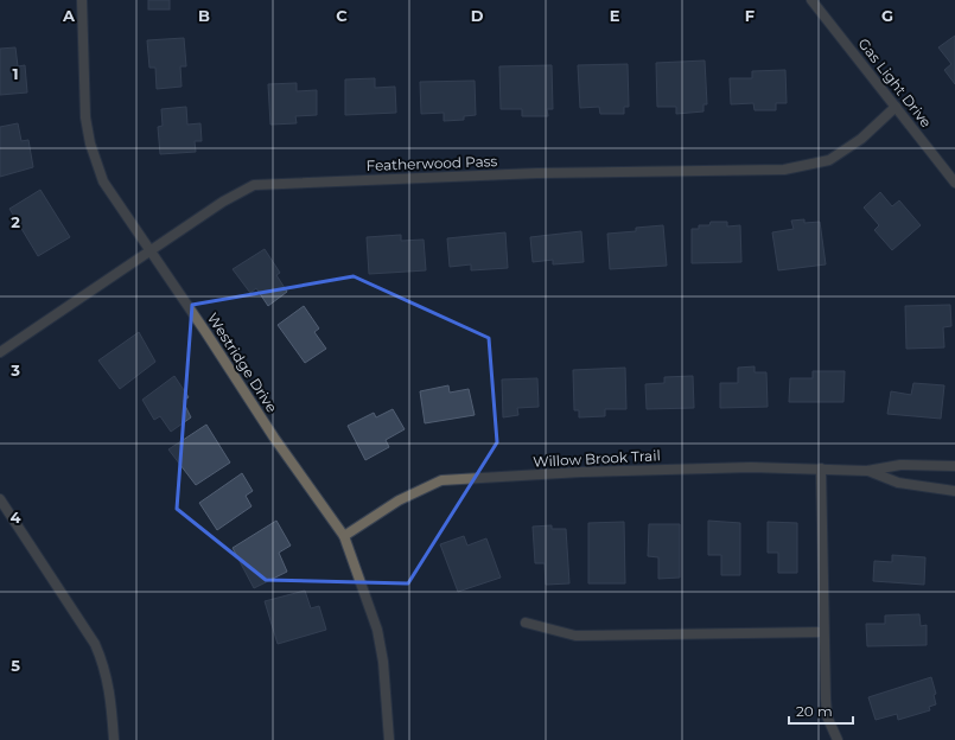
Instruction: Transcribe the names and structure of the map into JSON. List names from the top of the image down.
{
  "streets": {
    "street": [
      "Gas Light Drive",
      "Featherwood Pass",
      "Westridge Drive",
      "Willow Brook Trail"
    ]
  },
  "crossings": [
    ["Gas Light Drive", "Featherwood Pass"],
    ["Featherwood Pass", "Westridge Drive"],
    ["Westridge Drive", "Willow Brook Trail"]
  ],
  "scale_bar": "20 m",
  "grid": {
    "columns": [
      "A",
      "B",
      "C",
      "D",
      "E",
      "F",
      "G"
    ],
    "rows": [
      "1",
      "2",
      "3",
      "4",
      "5"
    ]
  }
}
